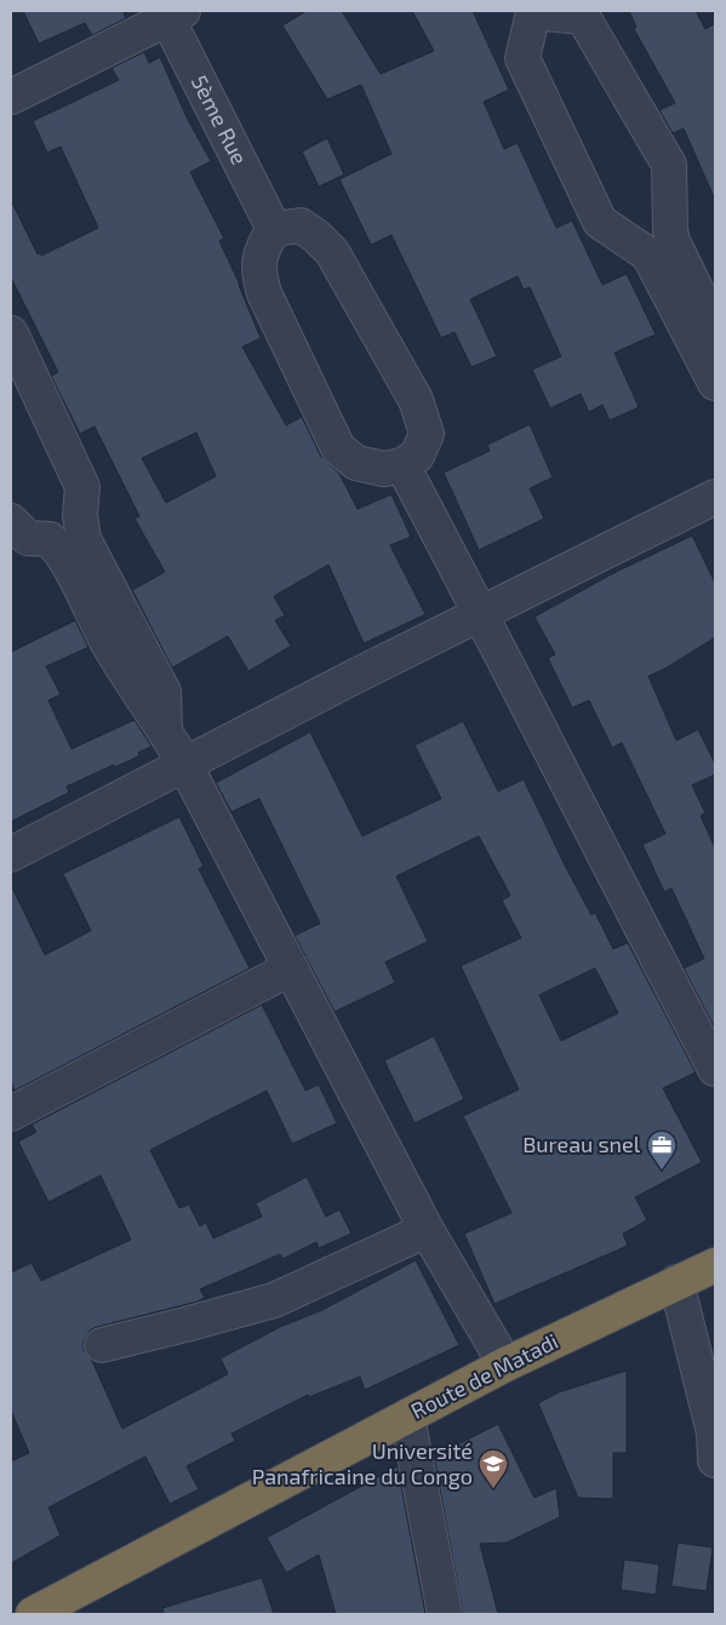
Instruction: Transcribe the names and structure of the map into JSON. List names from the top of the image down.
{
  "streets": {
    "highway": ["Route de Matadi"],
    "street": ["5ème Rue"]
  },
  "places": {
    "office": ["Bureau snel"],
    "school or university": ["Université Panafricaine du Congo"]
  }
}
